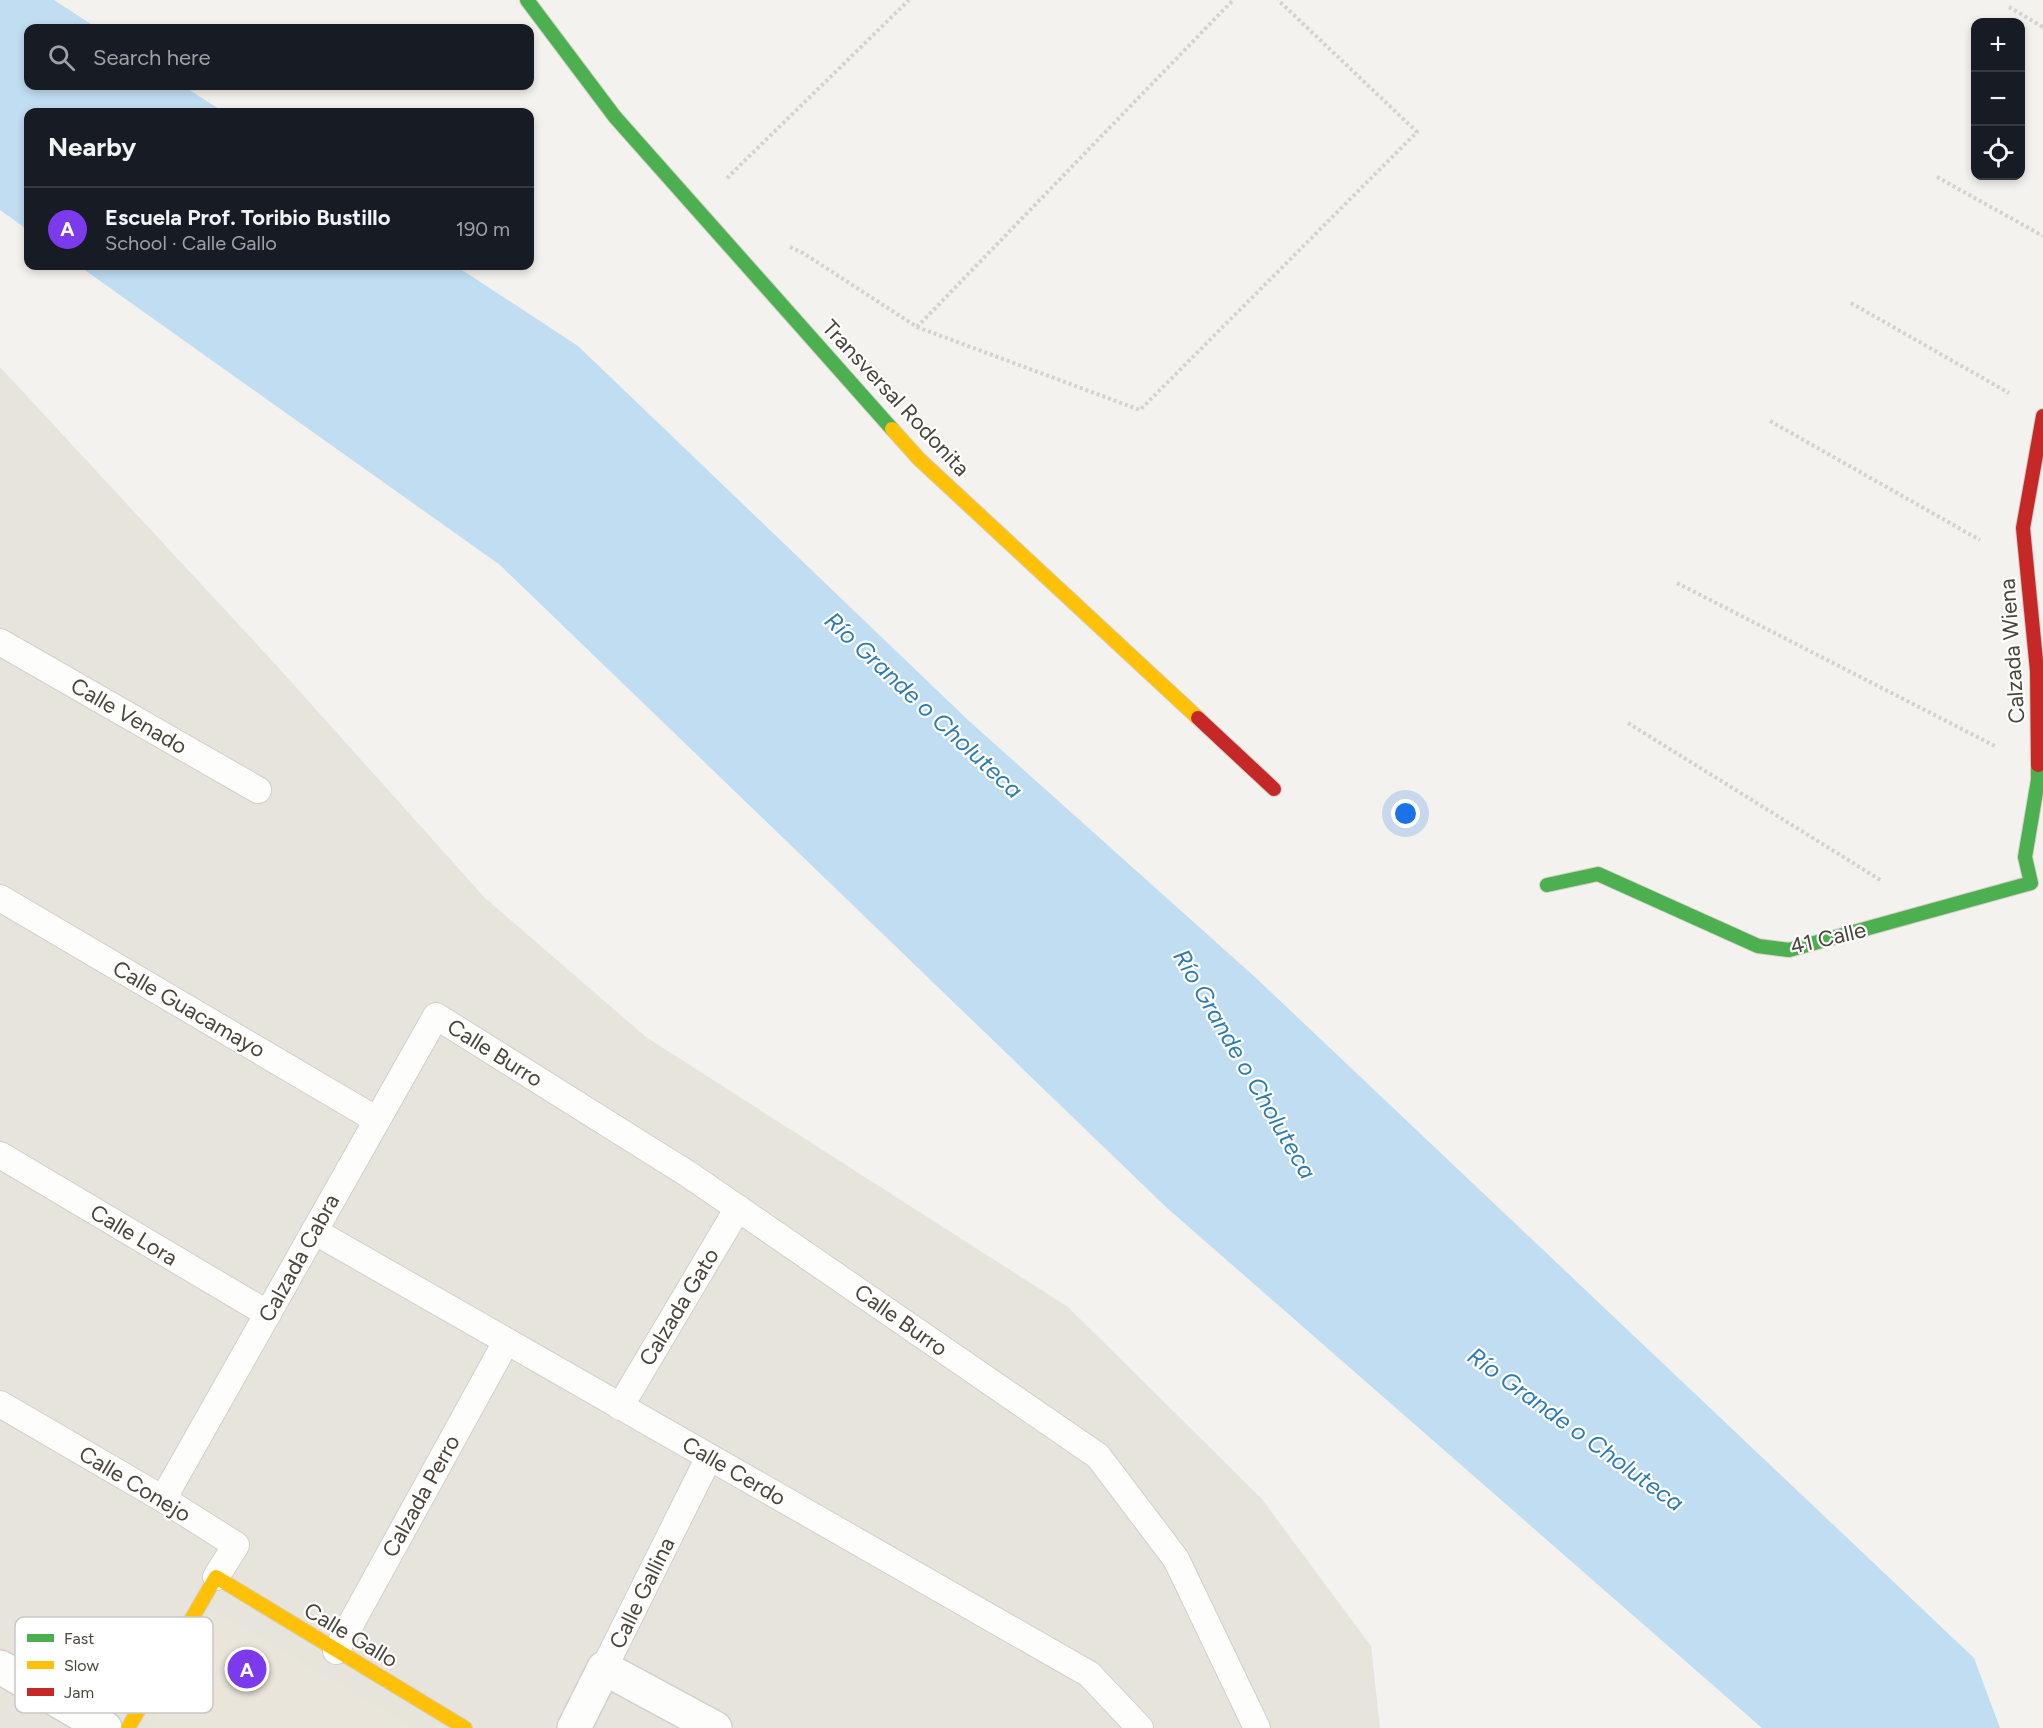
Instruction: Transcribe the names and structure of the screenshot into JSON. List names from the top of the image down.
{
  "streets": {
    "street": [
      "Transversal Rodonita",
      "Calzada Wiena",
      "41 Calle",
      "Calle Gallina",
      "Calle Gallo"
    ],
    "lane": [
      "Calle Venado",
      "Calle Guacamayo",
      "Calle Burro",
      "Calle Lora",
      "Calzada Cabra",
      "Calzada Gato",
      "Calle Cerdo",
      "Calle Conejo",
      "Calzada Perro"
    ]
  },
  "crossings": [
    ["Calzada Wiena", "41 Calle"],
    ["Calle Guacamayo", "Calzada Cabra"],
    ["Calle Burro", "Calzada Cabra"],
    ["Calle Burro", "Calzada Gato"],
    ["Calle Lora", "Calzada Cabra"],
    ["Calzada Cabra", "Calle Cerdo"],
    ["Calzada Cabra", "Calle Conejo"],
    ["Calzada Gato", "Calle Cerdo"],
    ["Calle Cerdo", "Calzada Perro"],
    ["Calle Cerdo", "Calle Gallina"],
    ["Calle Conejo", "Calle Gallo"],
    ["Calzada Perro", "Calle Gallo"]
  ],
  "water": ["Río Grande o Choluteca"],
  "legend": ["Fast", "Slow", "Jam"],
  "page": {
    "map_buttons": ["+", "−"],
    "search": "Search here",
    "heading": "Nearby",
    "list": [
      {
        "mark": "A",
        "name": "Escuela Prof. Toribio Bustillo",
        "note": "School · Calle Gallo",
        "value": "190 m"
      }
    ],
    "pins": "A"
  }
}
